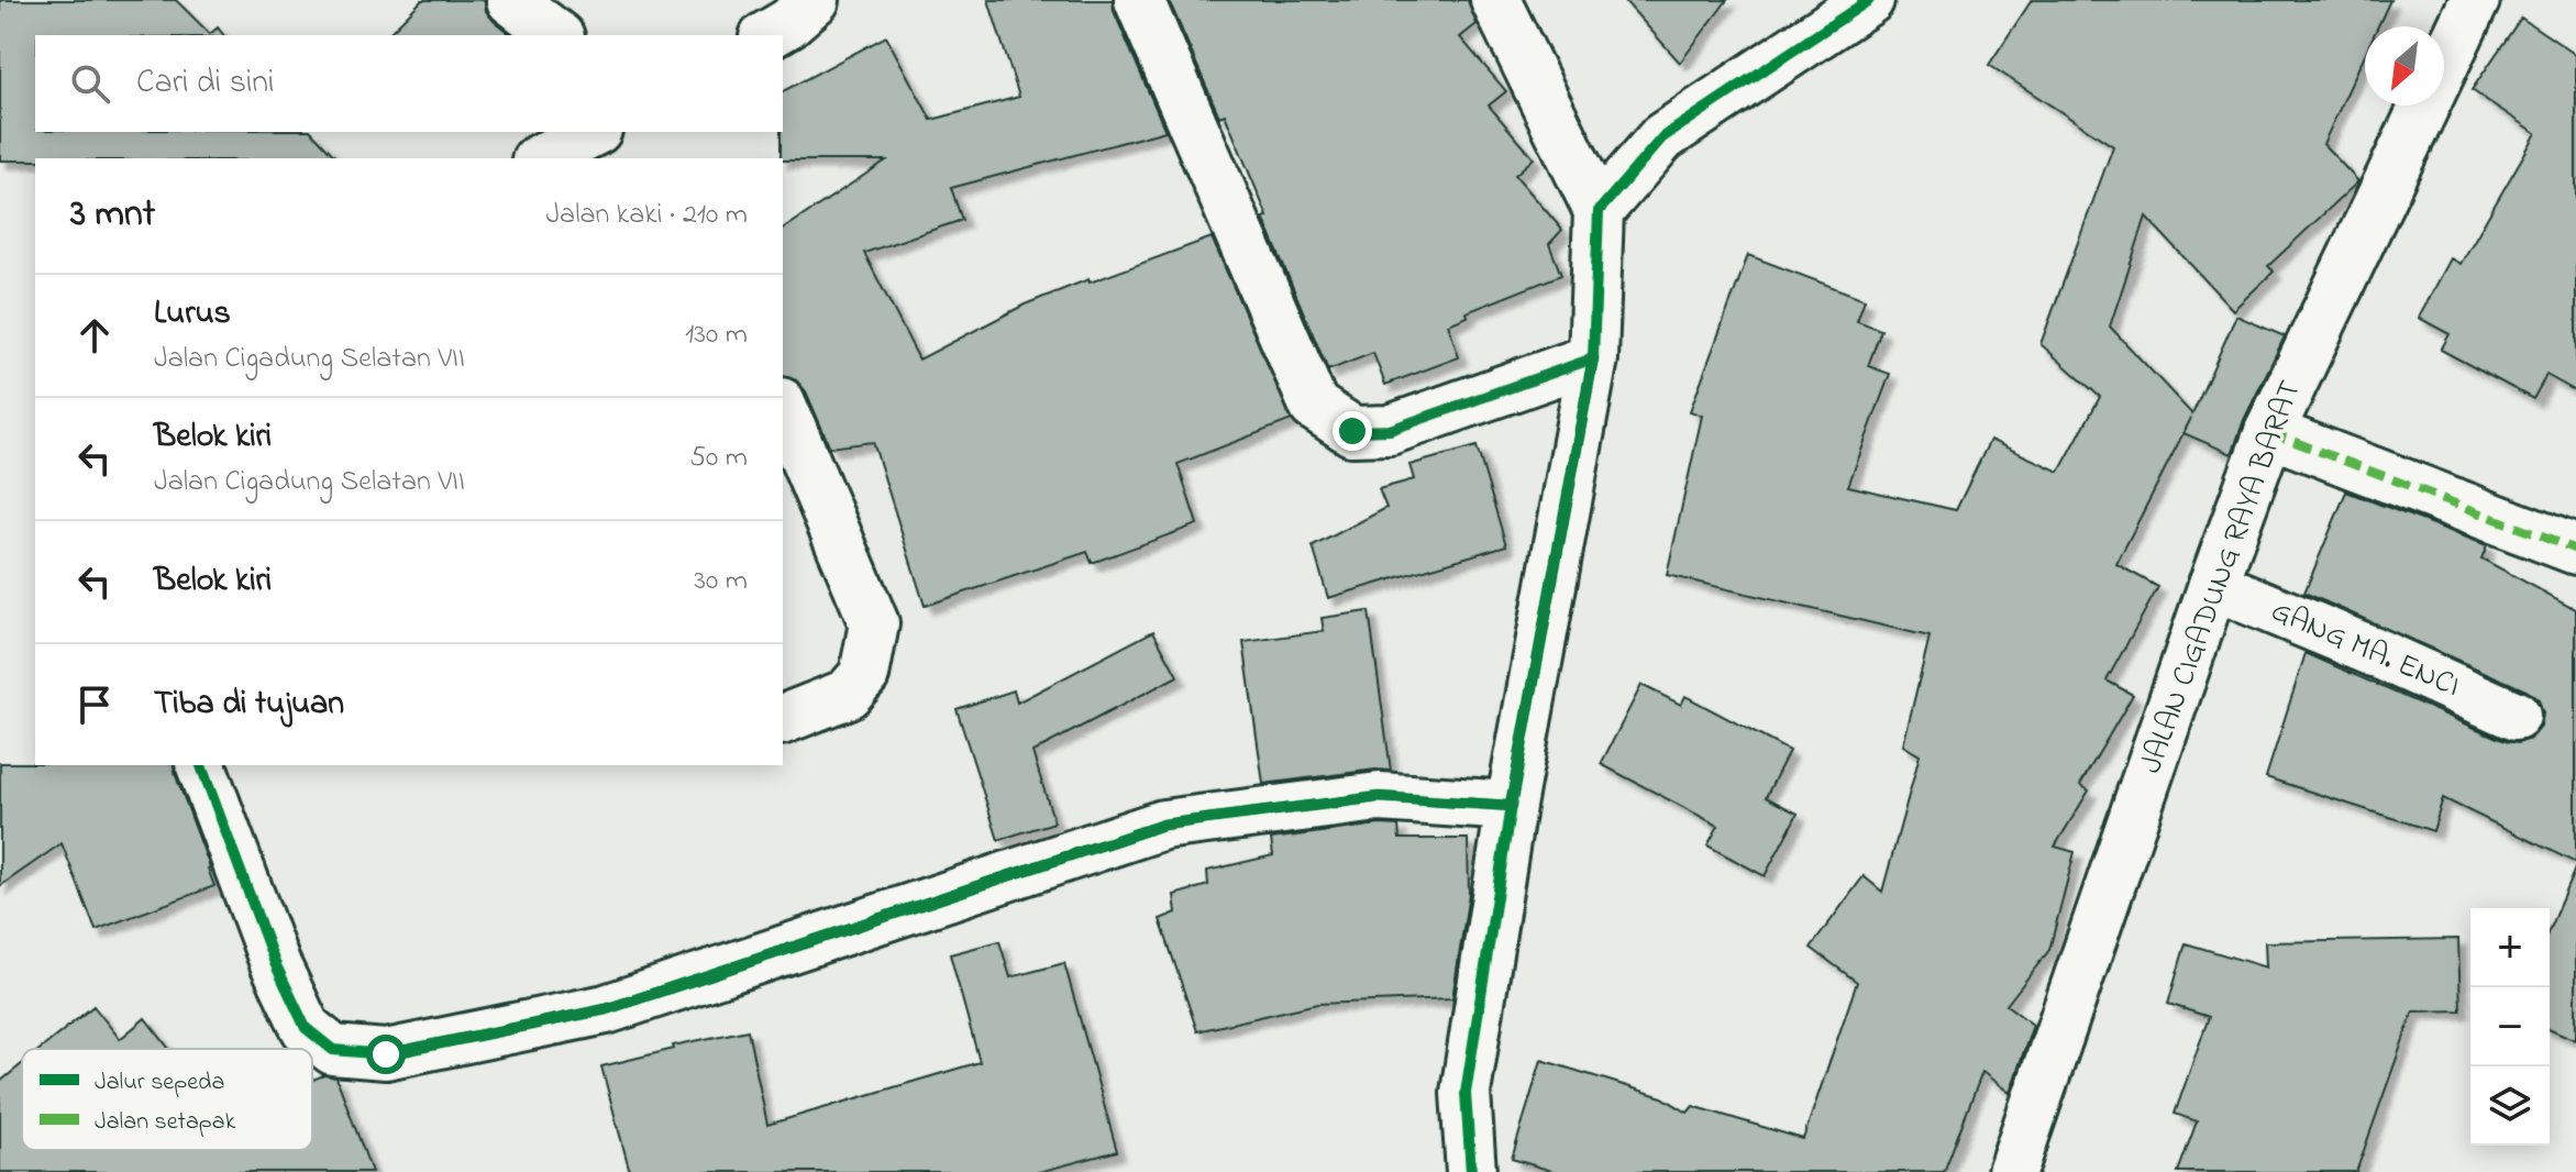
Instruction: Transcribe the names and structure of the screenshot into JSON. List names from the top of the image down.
{
  "streets": {
    "street": ["JALAN CIGADUNG RAYA BARAT", "GANG MA. ENCI"]
  },
  "crossings": [
    ["JALAN CIGADUNG RAYA BARAT", "GANG MA. ENCI"]
  ],
  "legend": ["Jalur sepeda", "Jalan setapak"],
  "north": "bottom left",
  "page": {
    "search": "Cari di sini",
    "heading": ["3 mnt", "Jalan kaki · 210 m"],
    "list": [
      ["Lurus", "Jalan Cigadung Selatan VII", "130 m"],
      ["Belok kiri", "Jalan Cigadung Selatan VII", "50 m"],
      ["Belok kiri", "30 m"],
      "Tiba di tujuan"
    ],
    "map_buttons": ["+", "−"]
  }
}
